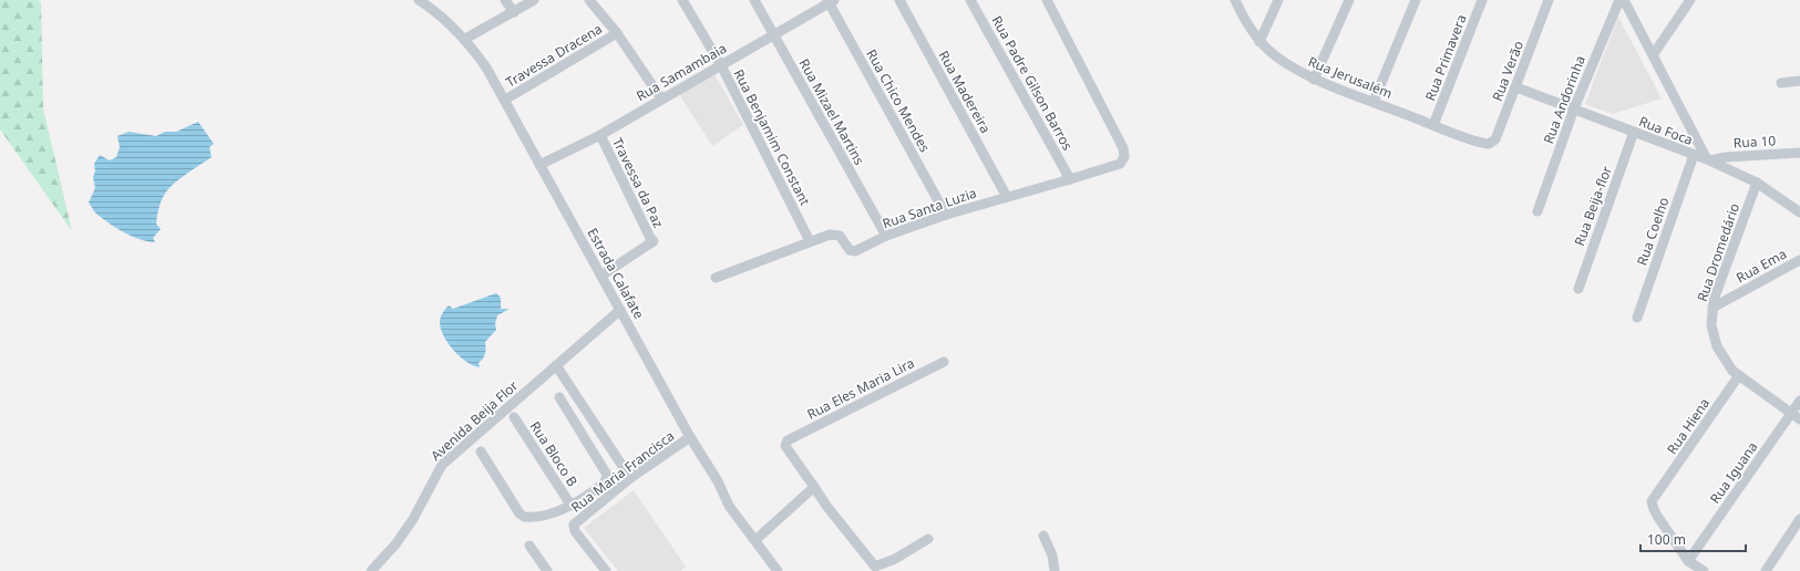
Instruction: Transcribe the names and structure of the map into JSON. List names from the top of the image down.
{
  "streets": {
    "street": [
      "Travessa Dracena",
      "Rua Primavera",
      "Rua Verão",
      "Rua Samambaia",
      "Rua Jerusalém",
      "Rua Padre Gilson Barros",
      "Rua Madereira",
      "Rua Andorinha",
      "Rua Chico Mendes",
      "Rua Mizael Martins",
      "Rua Foca",
      "Rua Benjamim Constant",
      "Rua 10",
      "Travessa da Paz",
      "Rua Beija-flor",
      "Rua Santa Luzia",
      "Rua Coelho",
      "Rua Dromedário",
      "Rua Ema",
      "Estrada Calafate",
      "Rua Eles Maria Lira",
      "Avenida Beija Flor",
      "Rua Hiena",
      "Rua Bloco B",
      "Rua Maria Francisca",
      "Rua Iguana"
    ]
  },
  "crossings": [
    ["Travessa Dracena", "Estrada Calafate"],
    ["Rua Primavera", "Rua Jerusalém"],
    ["Rua Verão", "Rua Jerusalém"],
    ["Rua Verão", "Rua Foca"],
    ["Rua Samambaia", "Rua Chico Mendes"],
    ["Rua Samambaia", "Rua Mizael Martins"],
    ["Rua Samambaia", "Rua Benjamim Constant"],
    ["Rua Samambaia", "Travessa da Paz"],
    ["Rua Samambaia", "Estrada Calafate"],
    ["Rua Padre Gilson Barros", "Rua Santa Luzia"],
    ["Rua Madereira", "Rua Santa Luzia"],
    ["Rua Andorinha", "Rua Foca"],
    ["Rua Chico Mendes", "Rua Santa Luzia"],
    ["Rua Mizael Martins", "Rua Santa Luzia"],
    ["Rua Foca", "Rua 10"],
    ["Rua Foca", "Rua Beija-flor"],
    ["Rua Foca", "Rua Coelho"],
    ["Rua Foca", "Rua Dromedário"],
    ["Rua Benjamim Constant", "Rua Santa Luzia"],
    ["Travessa da Paz", "Estrada Calafate"],
    ["Rua Dromedário", "Rua Ema"],
    ["Rua Dromedário", "Rua Hiena"],
    ["Rua Dromedário", "Rua Iguana"],
    ["Estrada Calafate", "Avenida Beija Flor"],
    ["Estrada Calafate", "Rua Maria Francisca"],
    ["Rua Hiena", "Rua Iguana"]
  ],
  "scale_bar": "100 m"
}
